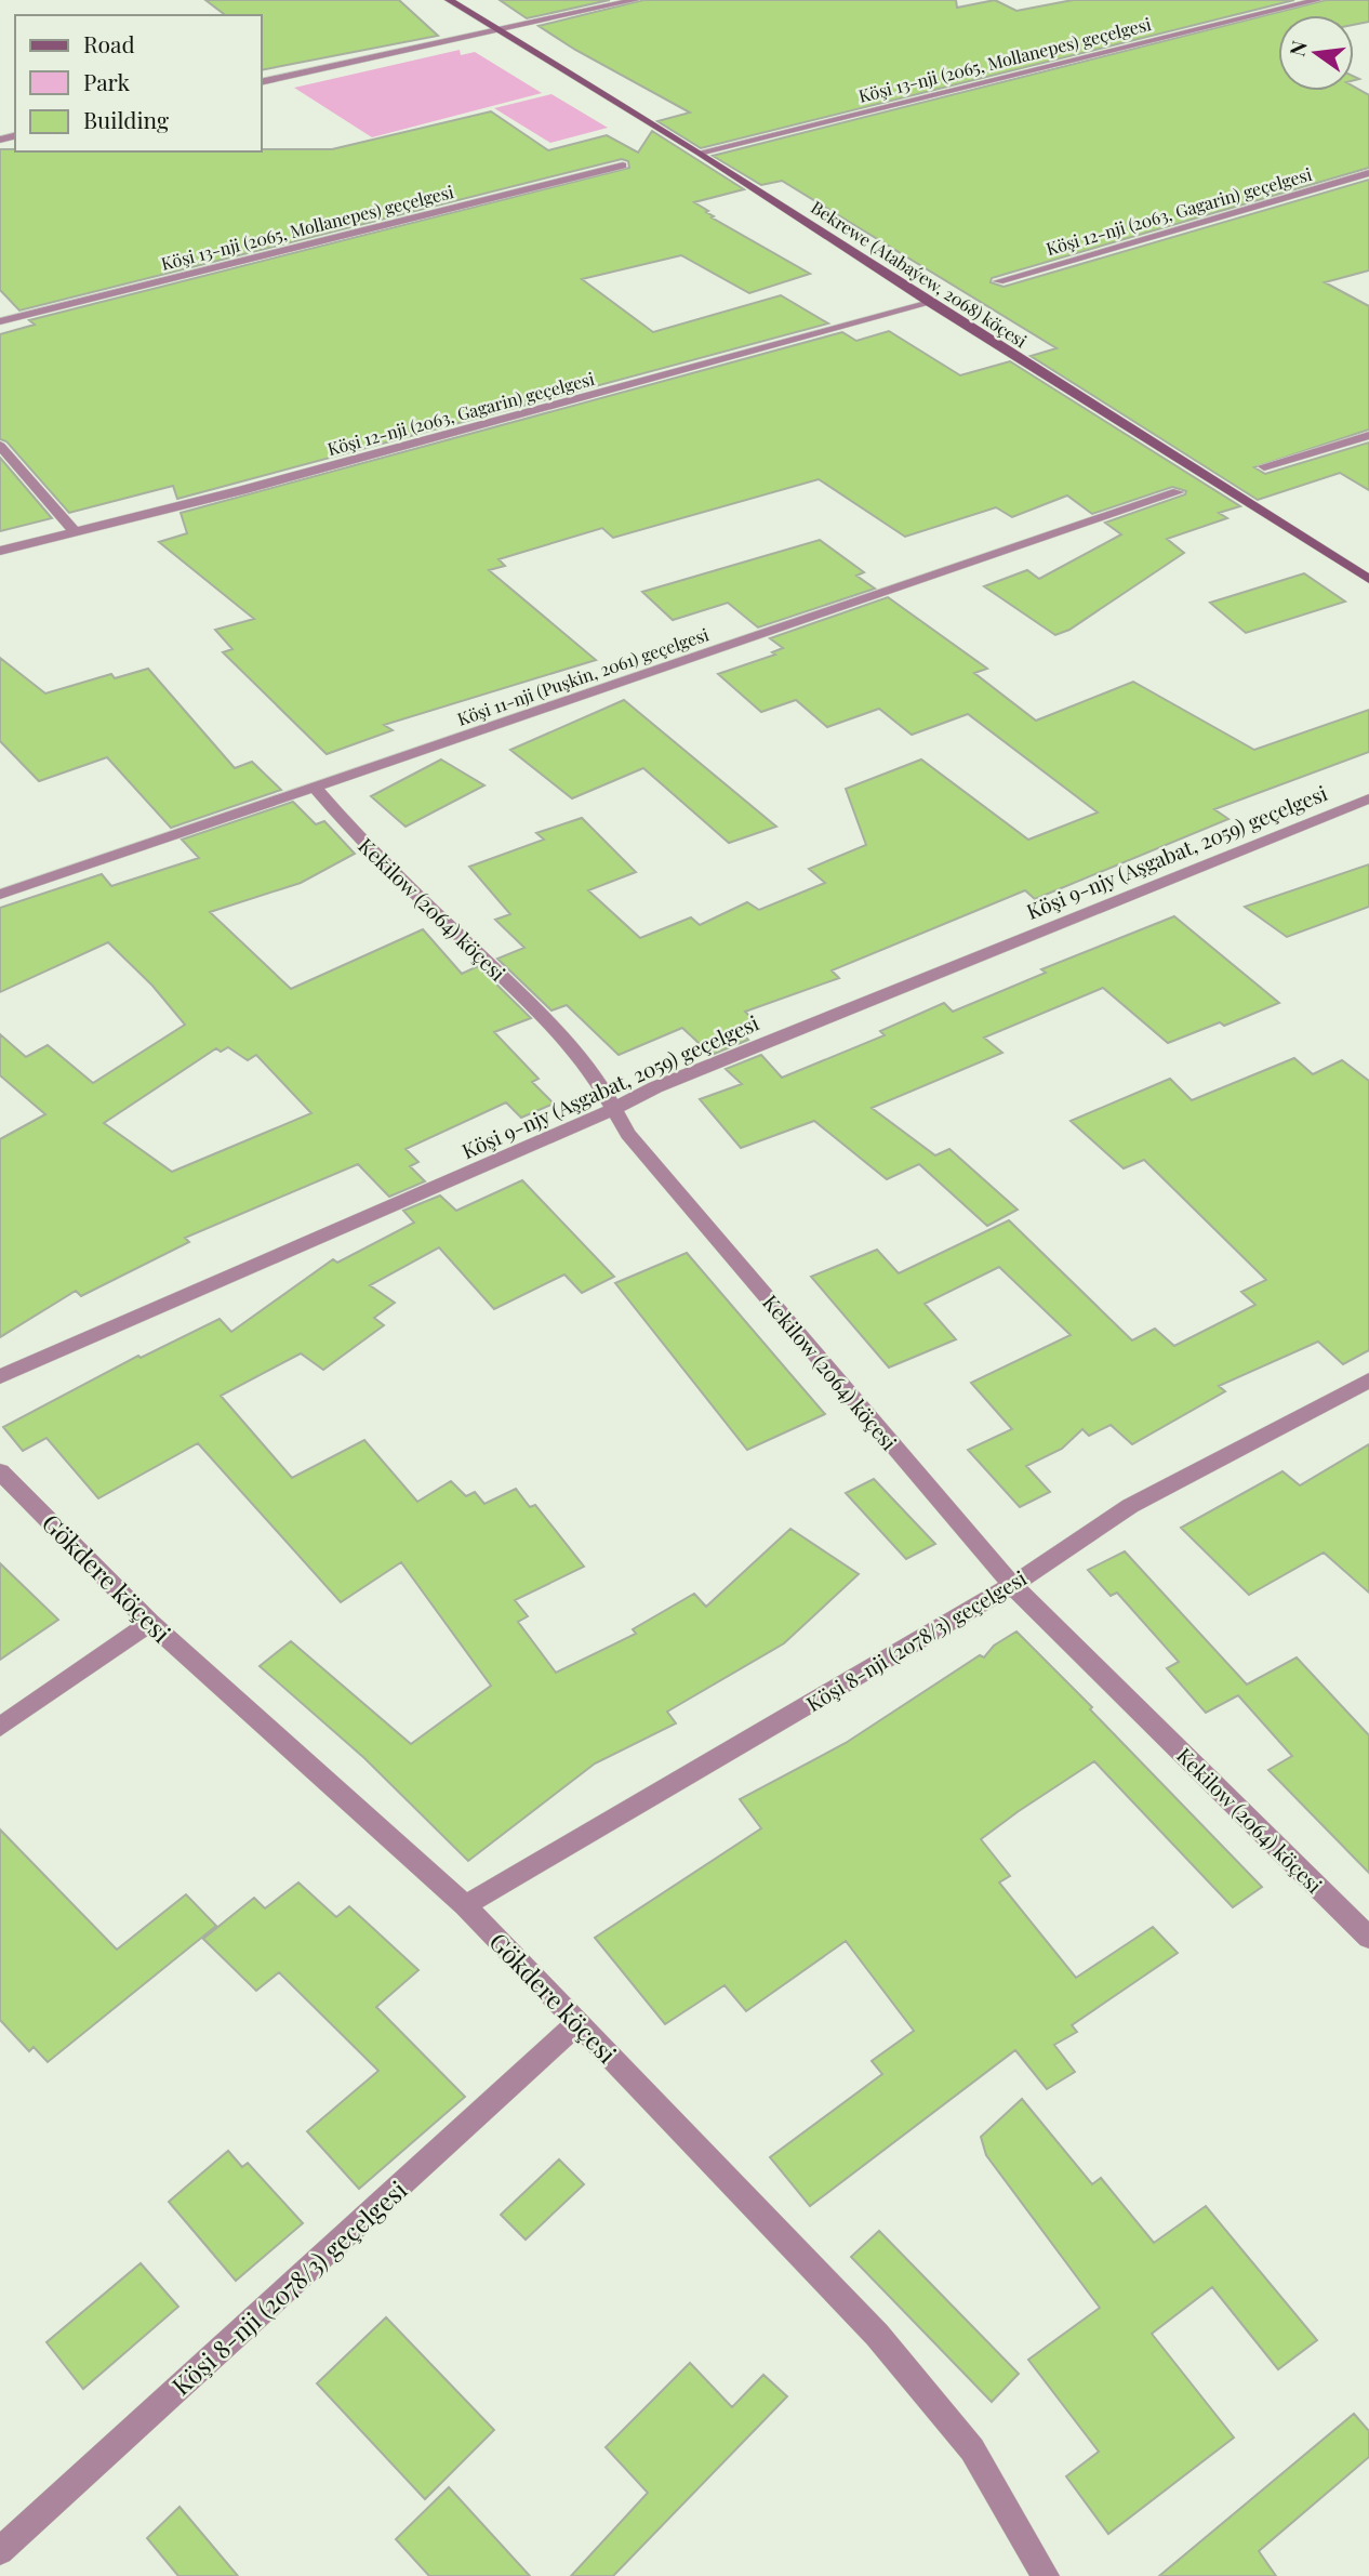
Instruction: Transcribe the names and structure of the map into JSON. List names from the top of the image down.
{
  "streets": {
    "main road": ["Bekrewe (Atabaýew, 2068) köçesi"],
    "street": [
      "Köşi 13-nji (2065, Mollanepes) geçelgesi",
      "Köşi 12-nji (2063, Gagarin) geçelgesi",
      "Köşi 11-nji (Puşkin, 2061) geçelgesi",
      "Köşi 9-njy (Aşgabat, 2059) geçelgesi",
      "Kekilow (2064) köçesi",
      "Gökdere köçesi",
      "Köşi 8-nji (2078/3) geçelgesi"
    ]
  },
  "crossings": [
    ["Köşi 13-nji (2065, Mollanepes) geçelgesi", "Bekrewe (Atabaýew, 2068) köçesi"],
    ["Köşi 12-nji (2063, Gagarin) geçelgesi", "Bekrewe (Atabaýew, 2068) köçesi"],
    ["Köşi 11-nji (Puşkin, 2061) geçelgesi", "Kekilow (2064) köçesi"],
    ["Köşi 9-njy (Aşgabat, 2059) geçelgesi", "Kekilow (2064) köçesi"],
    ["Kekilow (2064) köçesi", "Köşi 8-nji (2078/3) geçelgesi"],
    ["Gökdere köçesi", "Köşi 8-nji (2078/3) geçelgesi"]
  ],
  "legend": ["Road", "Park", "Building"],
  "north": "left"
}
